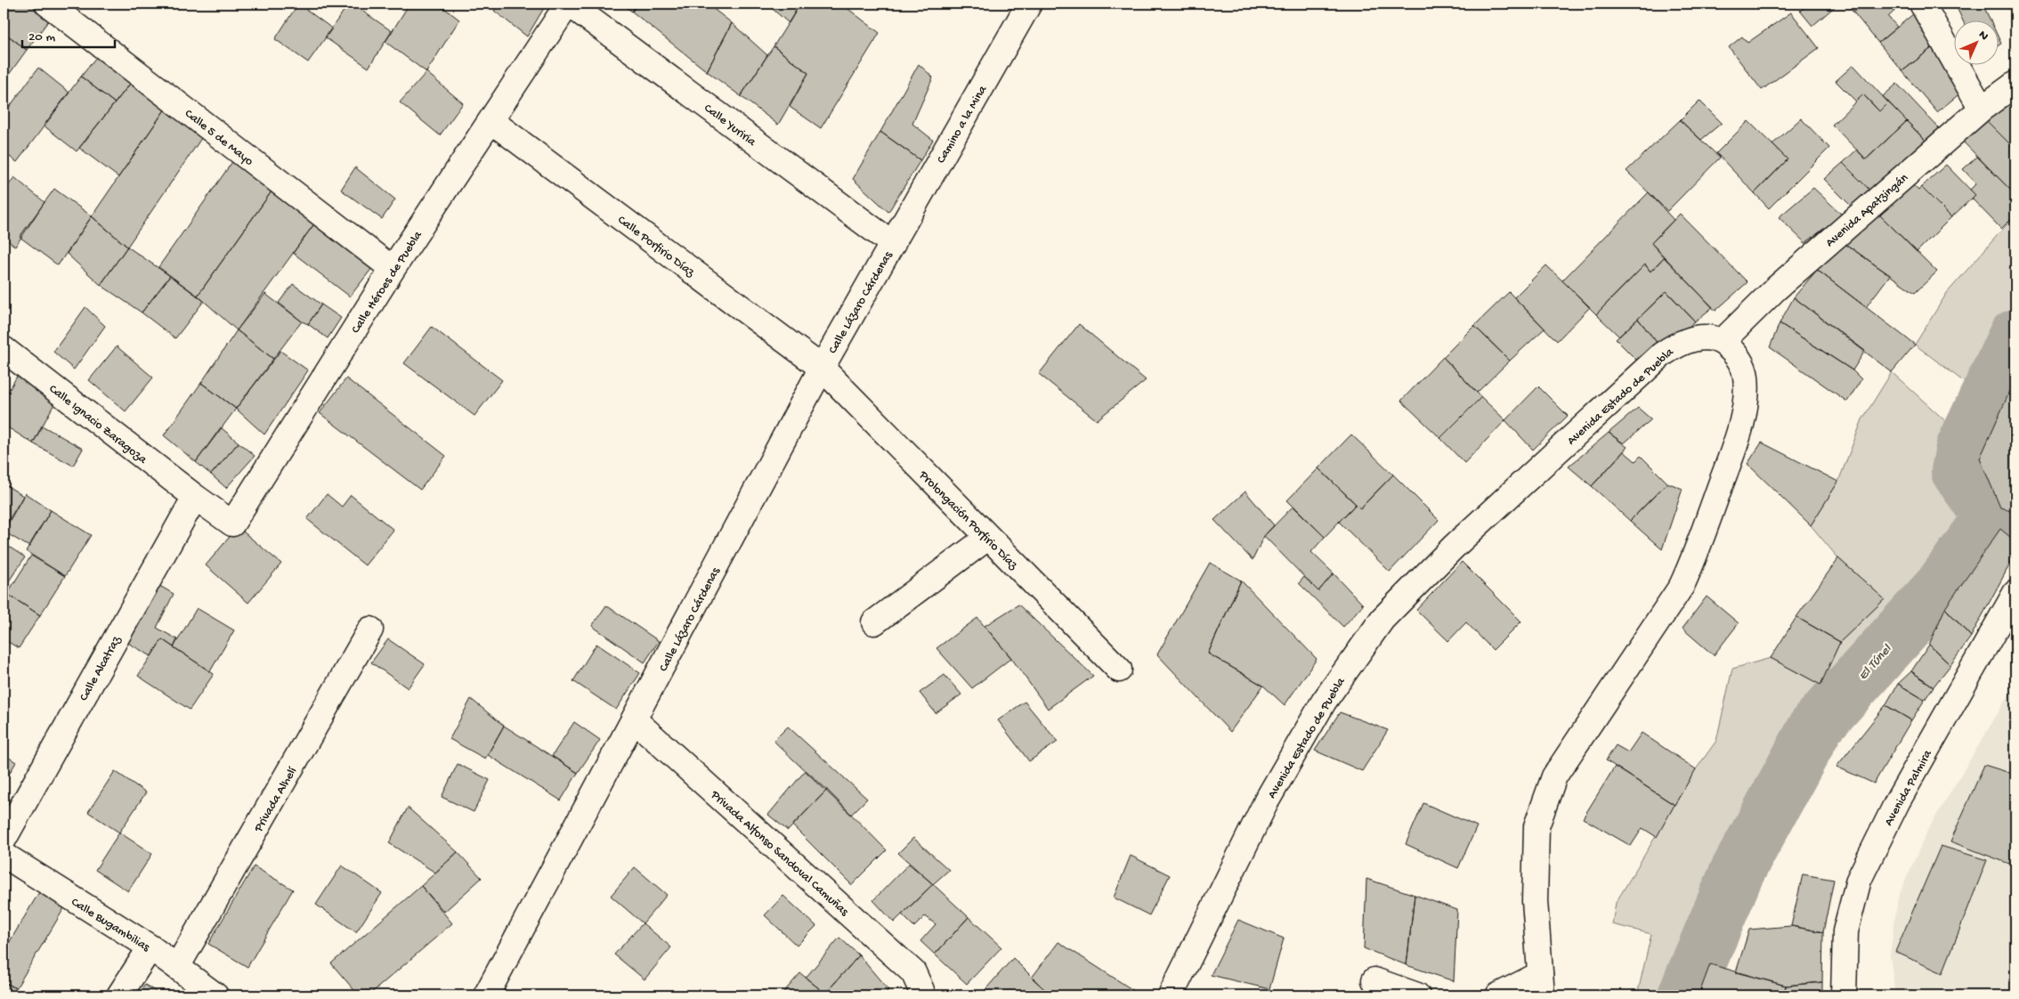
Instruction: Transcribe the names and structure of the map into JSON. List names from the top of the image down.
{
  "streets": {
    "street": [
      "Calle Yuriria",
      "Camino a la Mina",
      "Calle 5 de Mayo",
      "Avenida Apatzingán",
      "Calle Porfirio Díaz",
      "Calle Héroes de Puebla",
      "Calle Lázaro Cárdenas",
      "Avenida Estado de Puebla",
      "Calle Ignacio Zaragoza",
      "Prolongación Porfirio Díaz",
      "Calle Alcatraz",
      "Avenida Palmira",
      "Privada Alhelí",
      "Privada Alfonso Sandoval Camuñas",
      "Calle Bugambilias"
    ]
  },
  "crossings": [
    ["Calle Yuriria", "Camino a la Mina"],
    ["Calle Yuriria", "Calle Héroes de Puebla"],
    ["Calle Yuriria", "Calle Lázaro Cárdenas"],
    ["Camino a la Mina", "Calle Lázaro Cárdenas"],
    ["Calle 5 de Mayo", "Calle Héroes de Puebla"],
    ["Avenida Apatzingán", "Avenida Estado de Puebla"],
    ["Calle Porfirio Díaz", "Calle Héroes de Puebla"],
    ["Calle Porfirio Díaz", "Calle Lázaro Cárdenas"],
    ["Calle Porfirio Díaz", "Prolongación Porfirio Díaz"],
    ["Calle Héroes de Puebla", "Calle Ignacio Zaragoza"],
    ["Calle Héroes de Puebla", "Calle Alcatraz"],
    ["Calle Lázaro Cárdenas", "Prolongación Porfirio Díaz"],
    ["Calle Lázaro Cárdenas", "Privada Alfonso Sandoval Camuñas"],
    ["Calle Ignacio Zaragoza", "Calle Alcatraz"],
    ["Privada Alhelí", "Calle Bugambilias"]
  ],
  "water": ["El Túnel"],
  "scale_bar": "20 m",
  "north": "top right"
}
